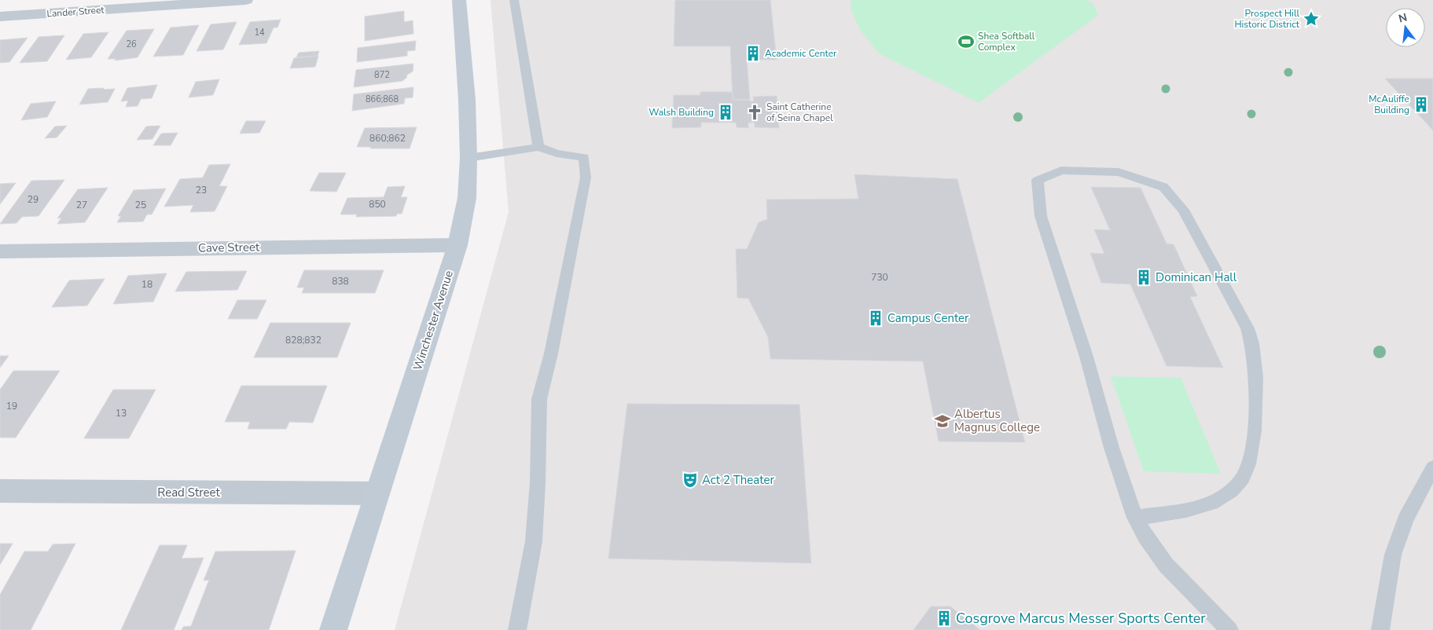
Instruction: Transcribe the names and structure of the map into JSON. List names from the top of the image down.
{
  "streets": {
    "street": [
      "Lander Street",
      "Cave Street",
      "Winchester Avenue",
      "Read Street"
    ]
  },
  "crossings": [
    ["Cave Street", "Winchester Avenue"],
    ["Winchester Avenue", "Read Street"]
  ],
  "places": {
    "place": ["Prospect Hill Historic District"],
    "sports": ["Shea Softball Complex"],
    "building": [
      "Academic Center",
      "McAuliffe Building",
      "Walsh Building",
      "Dominican Hall",
      "Campus Center",
      "Cosgrove Marcus Messer Sports Center"
    ],
    "church": ["Saint Catherine of Seina Chapel"],
    "school or university": ["Albertus Magnus College"],
    "theatre": ["Act 2 Theater"]
  },
  "house_numbers": [
    "14",
    "26",
    "872",
    "866;868",
    "860;862",
    "23",
    "29",
    "850",
    "27",
    "25",
    "730",
    "838",
    "18",
    "828;832",
    "19",
    "13"
  ],
  "north": "top"
}
